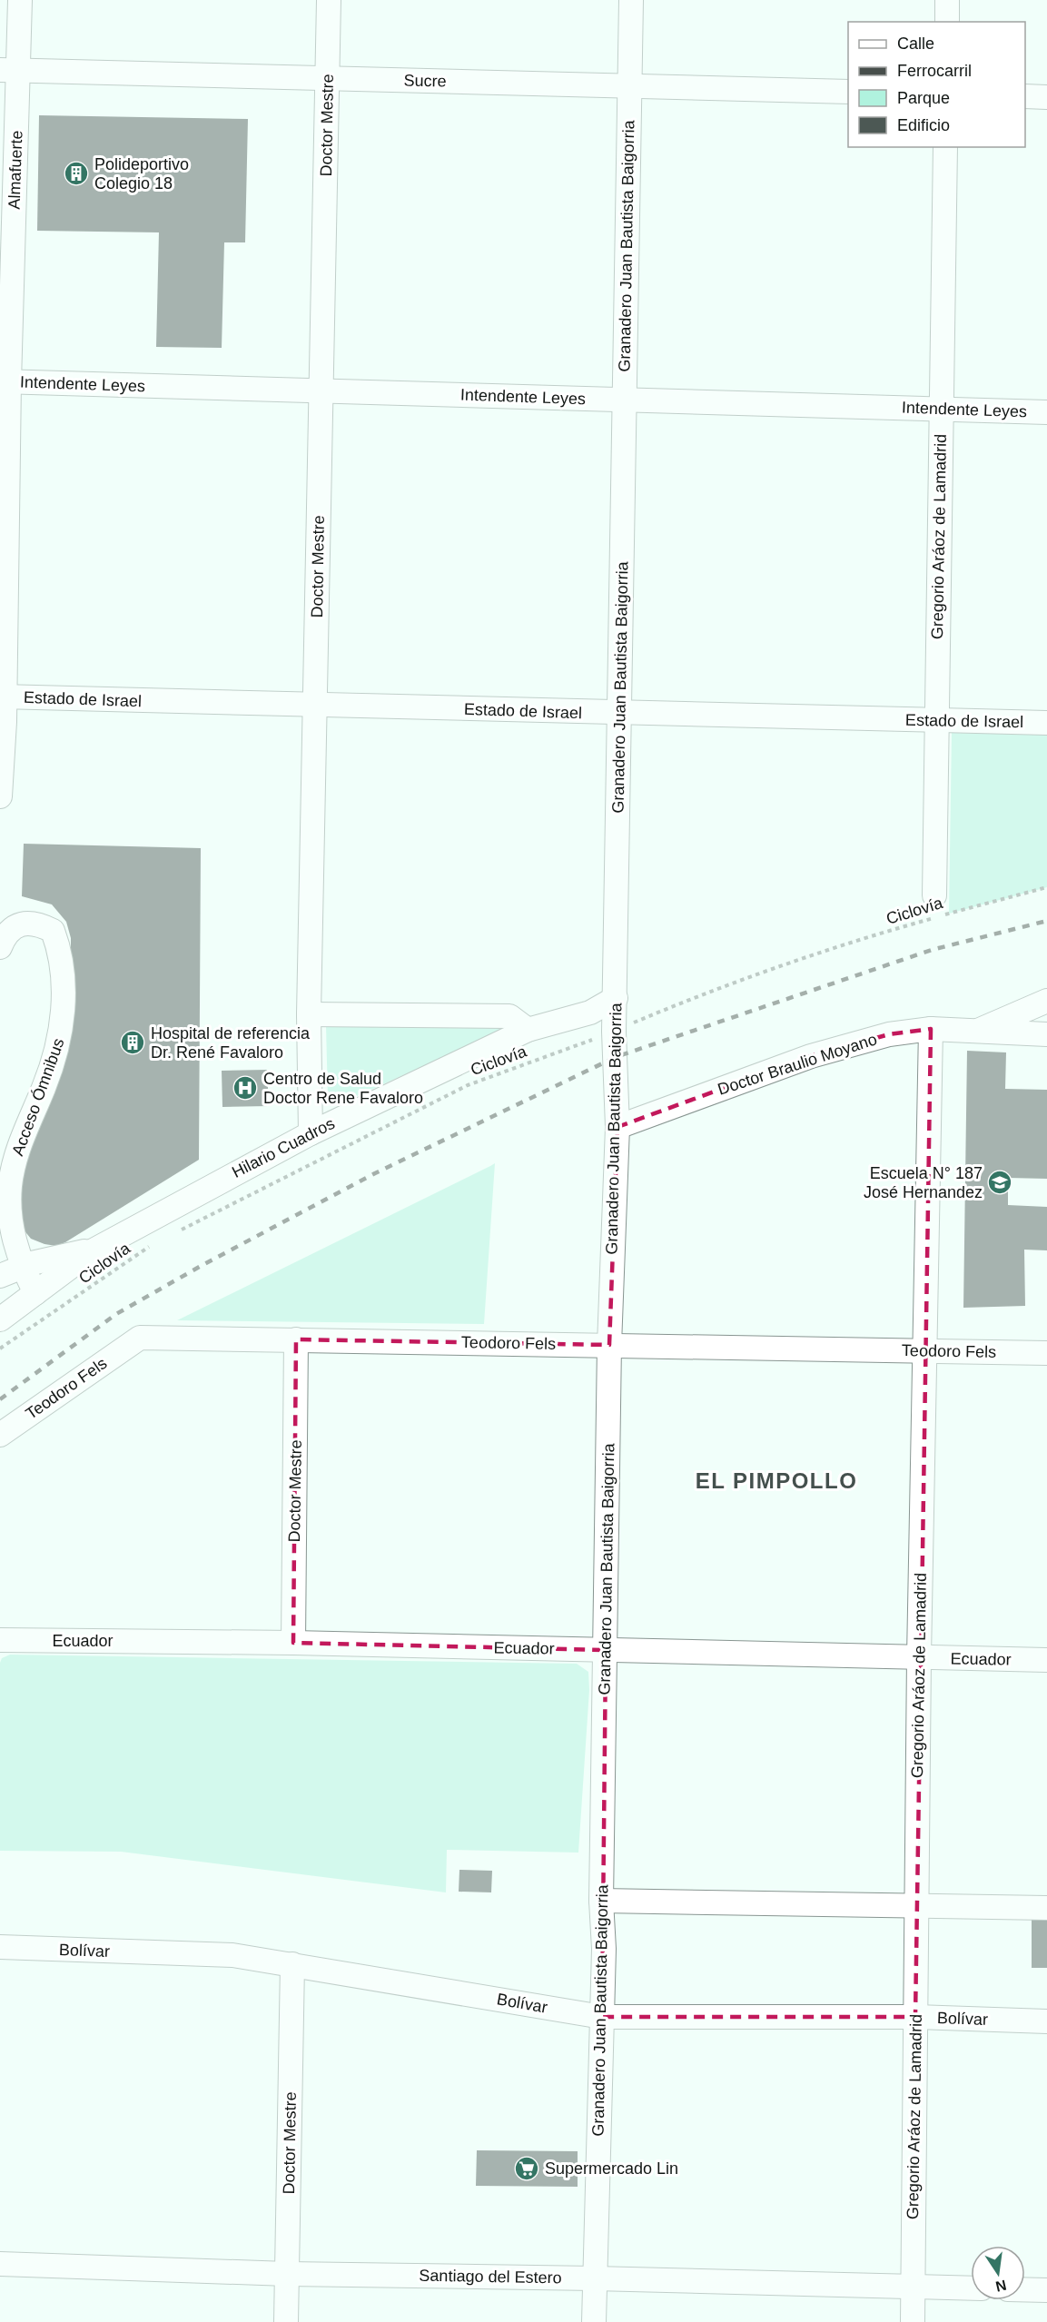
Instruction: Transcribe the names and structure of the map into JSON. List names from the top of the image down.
{
  "streets": {
    "street": [
      "Sucre",
      "Doctor Mestre",
      "Almafuerte",
      "Granadero Juan Bautista Baigorria",
      "Intendente Leyes",
      "Gregorio Aráoz de Lamadrid",
      "Estado de Israel",
      "Doctor Braulio Moyano",
      "Acceso Ómnibus",
      "Hilario Cuadros",
      "Teodoro Fels",
      "Ecuador",
      "Bolívar",
      "Santiago del Estero"
    ],
    "path": ["Ciclovía"]
  },
  "crossings": [
    ["Sucre", "Doctor Mestre"],
    ["Sucre", "Almafuerte"],
    ["Sucre", "Granadero Juan Bautista Baigorria"],
    ["Doctor Mestre", "Intendente Leyes"],
    ["Doctor Mestre", "Estado de Israel"],
    ["Doctor Mestre", "Hilario Cuadros"],
    ["Doctor Mestre", "Teodoro Fels"],
    ["Doctor Mestre", "Ecuador"],
    ["Doctor Mestre", "Bolívar"],
    ["Doctor Mestre", "Santiago del Estero"],
    ["Almafuerte", "Intendente Leyes"],
    ["Almafuerte", "Estado de Israel"],
    ["Granadero Juan Bautista Baigorria", "Intendente Leyes"],
    ["Granadero Juan Bautista Baigorria", "Estado de Israel"],
    ["Granadero Juan Bautista Baigorria", "Ciclovía"],
    ["Granadero Juan Bautista Baigorria", "Doctor Braulio Moyano"],
    ["Granadero Juan Bautista Baigorria", "Hilario Cuadros"],
    ["Granadero Juan Bautista Baigorria", "Teodoro Fels"],
    ["Granadero Juan Bautista Baigorria", "Ecuador"],
    ["Granadero Juan Bautista Baigorria", "Bolívar"],
    ["Granadero Juan Bautista Baigorria", "Santiago del Estero"],
    ["Intendente Leyes", "Gregorio Aráoz de Lamadrid"],
    ["Gregorio Aráoz de Lamadrid", "Estado de Israel"],
    ["Gregorio Aráoz de Lamadrid", "Doctor Braulio Moyano"],
    ["Gregorio Aráoz de Lamadrid", "Teodoro Fels"],
    ["Gregorio Aráoz de Lamadrid", "Ecuador"],
    ["Gregorio Aráoz de Lamadrid", "Bolívar"],
    ["Gregorio Aráoz de Lamadrid", "Santiago del Estero"],
    ["Acceso Ómnibus", "Hilario Cuadros"]
  ],
  "districts": ["EL PIMPOLLO"],
  "places": {
    "building": ["Polideportivo Colegio 18", "Hospital de referencia Dr. René Favaloro"],
    "hospital": ["Centro de Salud Doctor Rene Favaloro"],
    "school or university": ["Escuela N° 187 José Hernandez"],
    "supermarket": ["Supermercado Lin"]
  },
  "legend": [
    "Calle",
    "Ferrocarril",
    "Parque",
    "Edificio"
  ],
  "north": "bottom"
}
